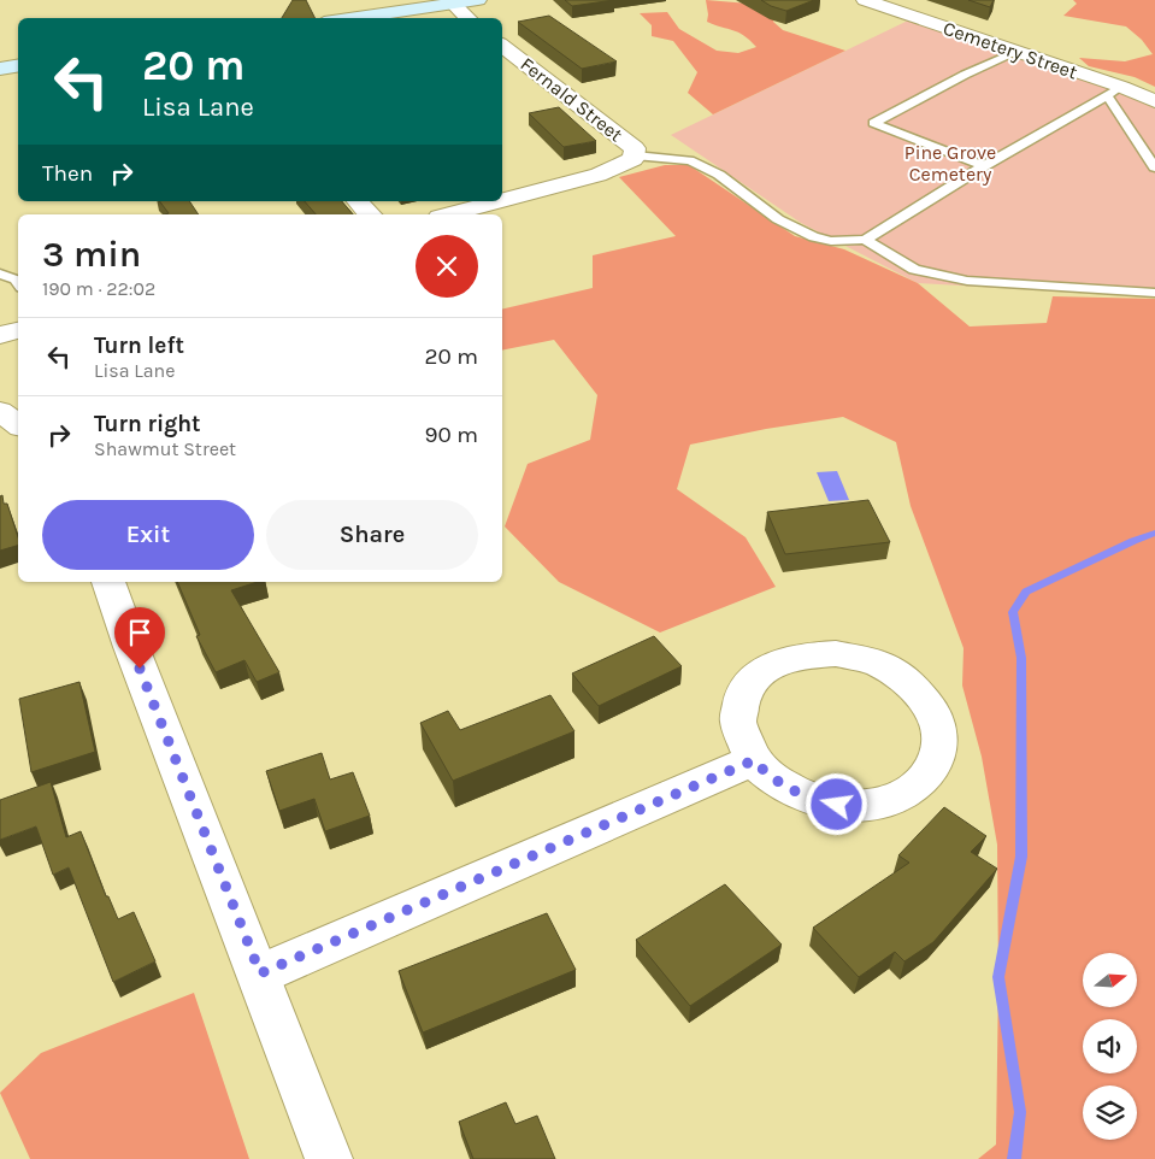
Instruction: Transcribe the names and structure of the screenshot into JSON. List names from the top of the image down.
{
  "streets": {
    "street": ["Cemetery Street", "Fernald Street"]
  },
  "parks": ["Pine Grove Cemetery"],
  "north": "right",
  "page": {
    "turn": ["20 m", "Lisa Lane"],
    "then": "Then",
    "heading": ["3 min", "190 m · 22:02"],
    "list": [
      {
        "name": "Turn left",
        "note": "Lisa Lane",
        "value": "20 m"
      },
      {
        "name": "Turn right",
        "note": "Shawmut Street",
        "value": "90 m"
      }
    ],
    "buttons": ["Exit", "Share"]
  }
}
